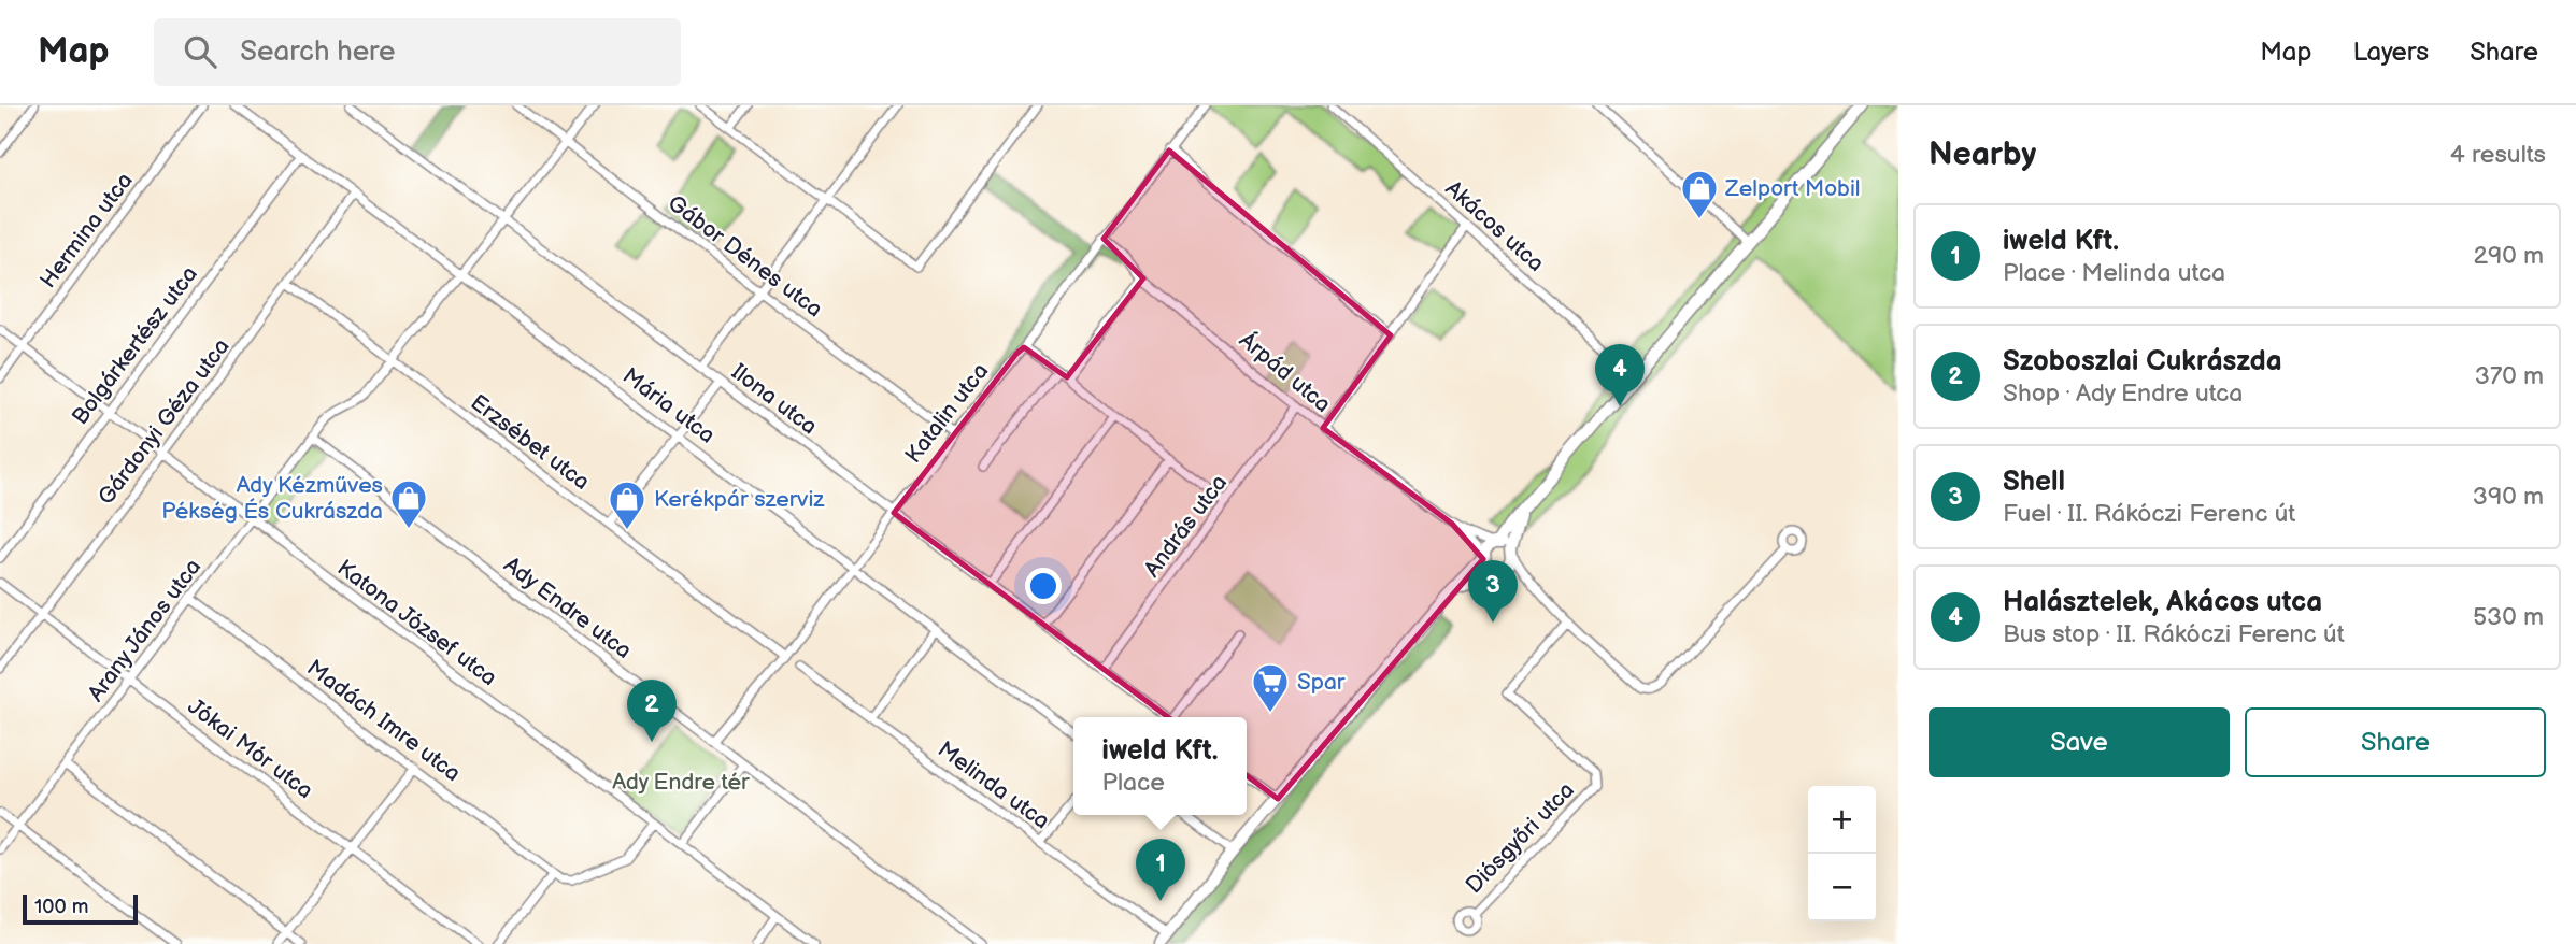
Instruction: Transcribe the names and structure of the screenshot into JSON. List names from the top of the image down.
{
  "streets": {
    "street": [
      "Akácos utca",
      "Hermina utca",
      "Gábor Dénes utca",
      "Bolgárkertész utca",
      "Árpád utca",
      "Ilona utca",
      "Mária utca",
      "Katalin utca",
      "Gárdonyi Géza utca",
      "Erzsébet utca",
      "András utca",
      "Ady Endre utca",
      "Katona József utca",
      "Arany János utca",
      "Madách Imre utca",
      "Jókai Mór utca",
      "Melinda utca",
      "Diósgyőri utca"
    ]
  },
  "crossings": [
    ["Hermina utca", "Katona József utca"],
    ["Gábor Dénes utca", "Katalin utca"],
    ["Gábor Dénes utca", "Arany János utca"],
    ["Bolgárkertész utca", "Mária utca"],
    ["Bolgárkertész utca", "Katona József utca"],
    ["Árpád utca", "Katalin utca"],
    ["Árpád utca", "András utca"],
    ["Ilona utca", "Katalin utca"],
    ["Ilona utca", "András utca"],
    ["Ilona utca", "Arany János utca"],
    ["Mária utca", "Katalin utca"],
    ["Mária utca", "Gárdonyi Géza utca"],
    ["Mária utca", "Arany János utca"],
    ["Katalin utca", "Erzsébet utca"],
    ["Katalin utca", "Ady Endre utca"],
    ["Gárdonyi Géza utca", "Erzsébet utca"],
    ["Gárdonyi Géza utca", "Katona József utca"],
    ["Gárdonyi Géza utca", "Jókai Mór utca"],
    ["Erzsébet utca", "Arany János utca"],
    ["Ady Endre utca", "Arany János utca"],
    ["Katona József utca", "Arany János utca"],
    ["Arany János utca", "Madách Imre utca"],
    ["Arany János utca", "Jókai Mór utca"]
  ],
  "parks": ["Ady Endre tér"],
  "places": {
    "shop": ["Zelport Mobil", "Ady Kézműves Pékség És Cukrászda", "Kerékpár szerviz"],
    "supermarket": ["Spar"]
  },
  "scale_bar": "100 m",
  "page": {
    "header": "Map",
    "search": "Search here",
    "nav": ["Map", "Layers", "Share"],
    "heading": ["Nearby", "4 results"],
    "list": [
      {
        "mark": "1",
        "name": "iweld Kft.",
        "note": "Place · Melinda utca",
        "value": "290 m"
      },
      {
        "mark": "2",
        "name": "Szoboszlai Cukrászda",
        "note": "Shop · Ady Endre utca",
        "value": "370 m"
      },
      {
        "mark": "3",
        "name": "Shell",
        "note": "Fuel · II. Rákóczi Ferenc út",
        "value": "390 m"
      },
      {
        "mark": "4",
        "name": "Halásztelek, Akácos utca",
        "note": "Bus stop · II. Rákóczi Ferenc út",
        "value": "530 m"
      }
    ],
    "pins": [
      "4",
      "3",
      "2",
      "1"
    ],
    "buttons": ["Save", "Share"],
    "popup": ["iweld Kft.", "Place"],
    "map_buttons": ["+", "−"],
    "scale": "100 m"
  }
}
